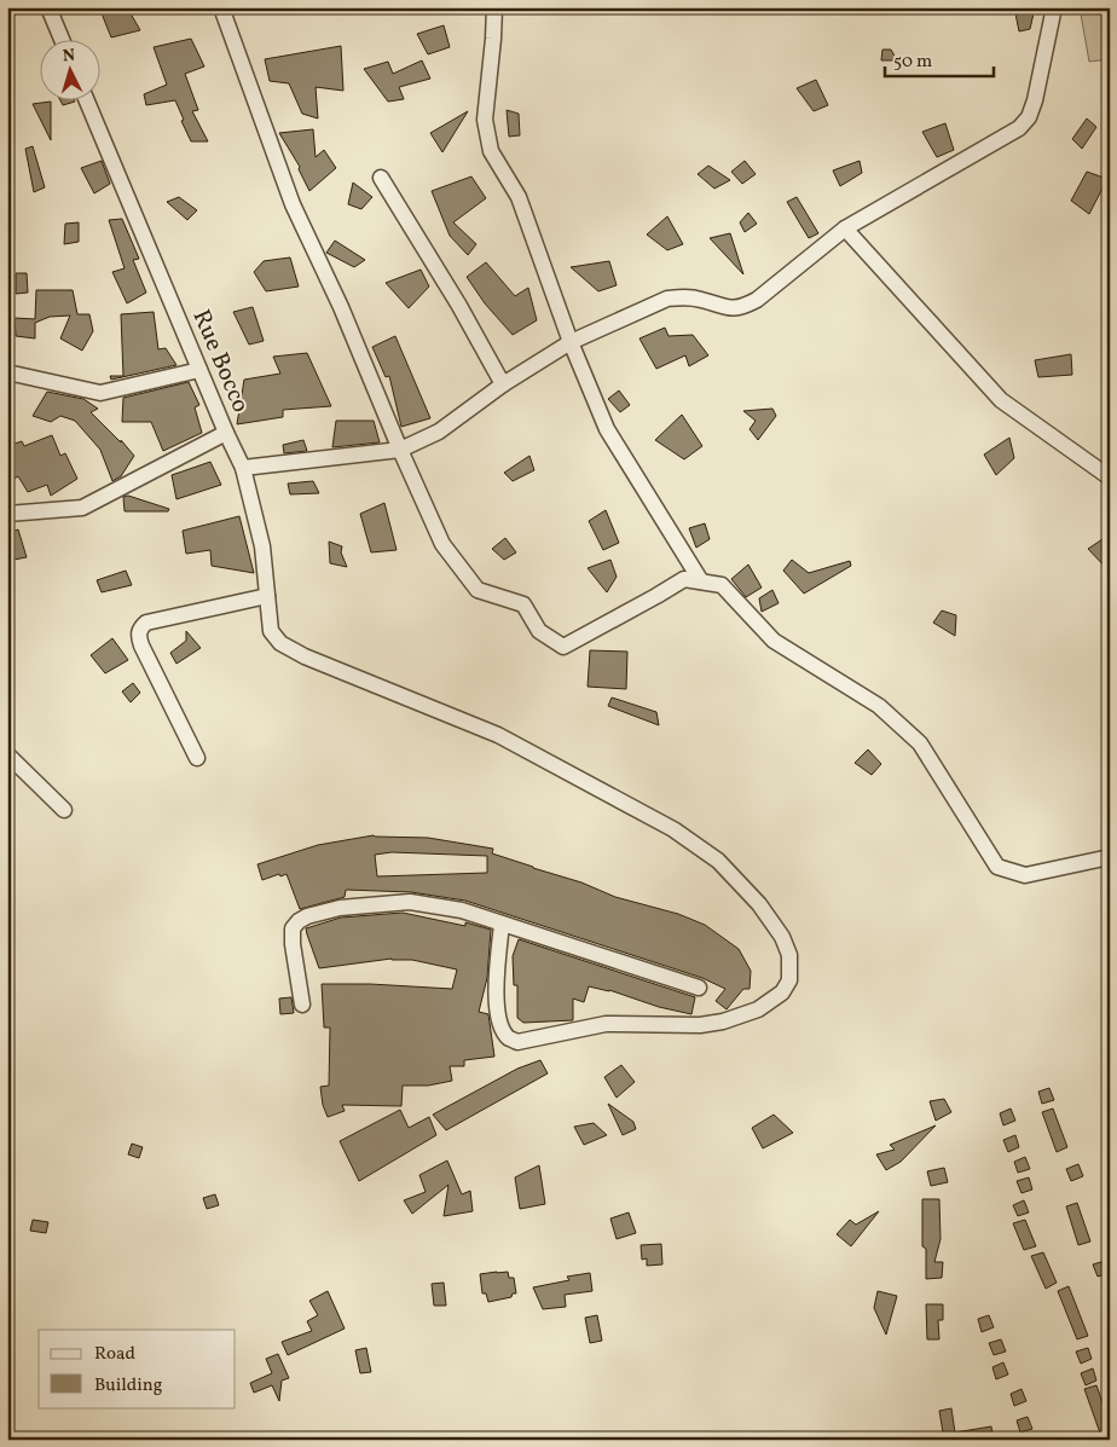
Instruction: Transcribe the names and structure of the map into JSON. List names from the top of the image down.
{
  "streets": {
    "street": ["Rue Bocco"]
  },
  "legend": ["Road", "Building"],
  "scale_bar": "50 m",
  "north": "top"
}
